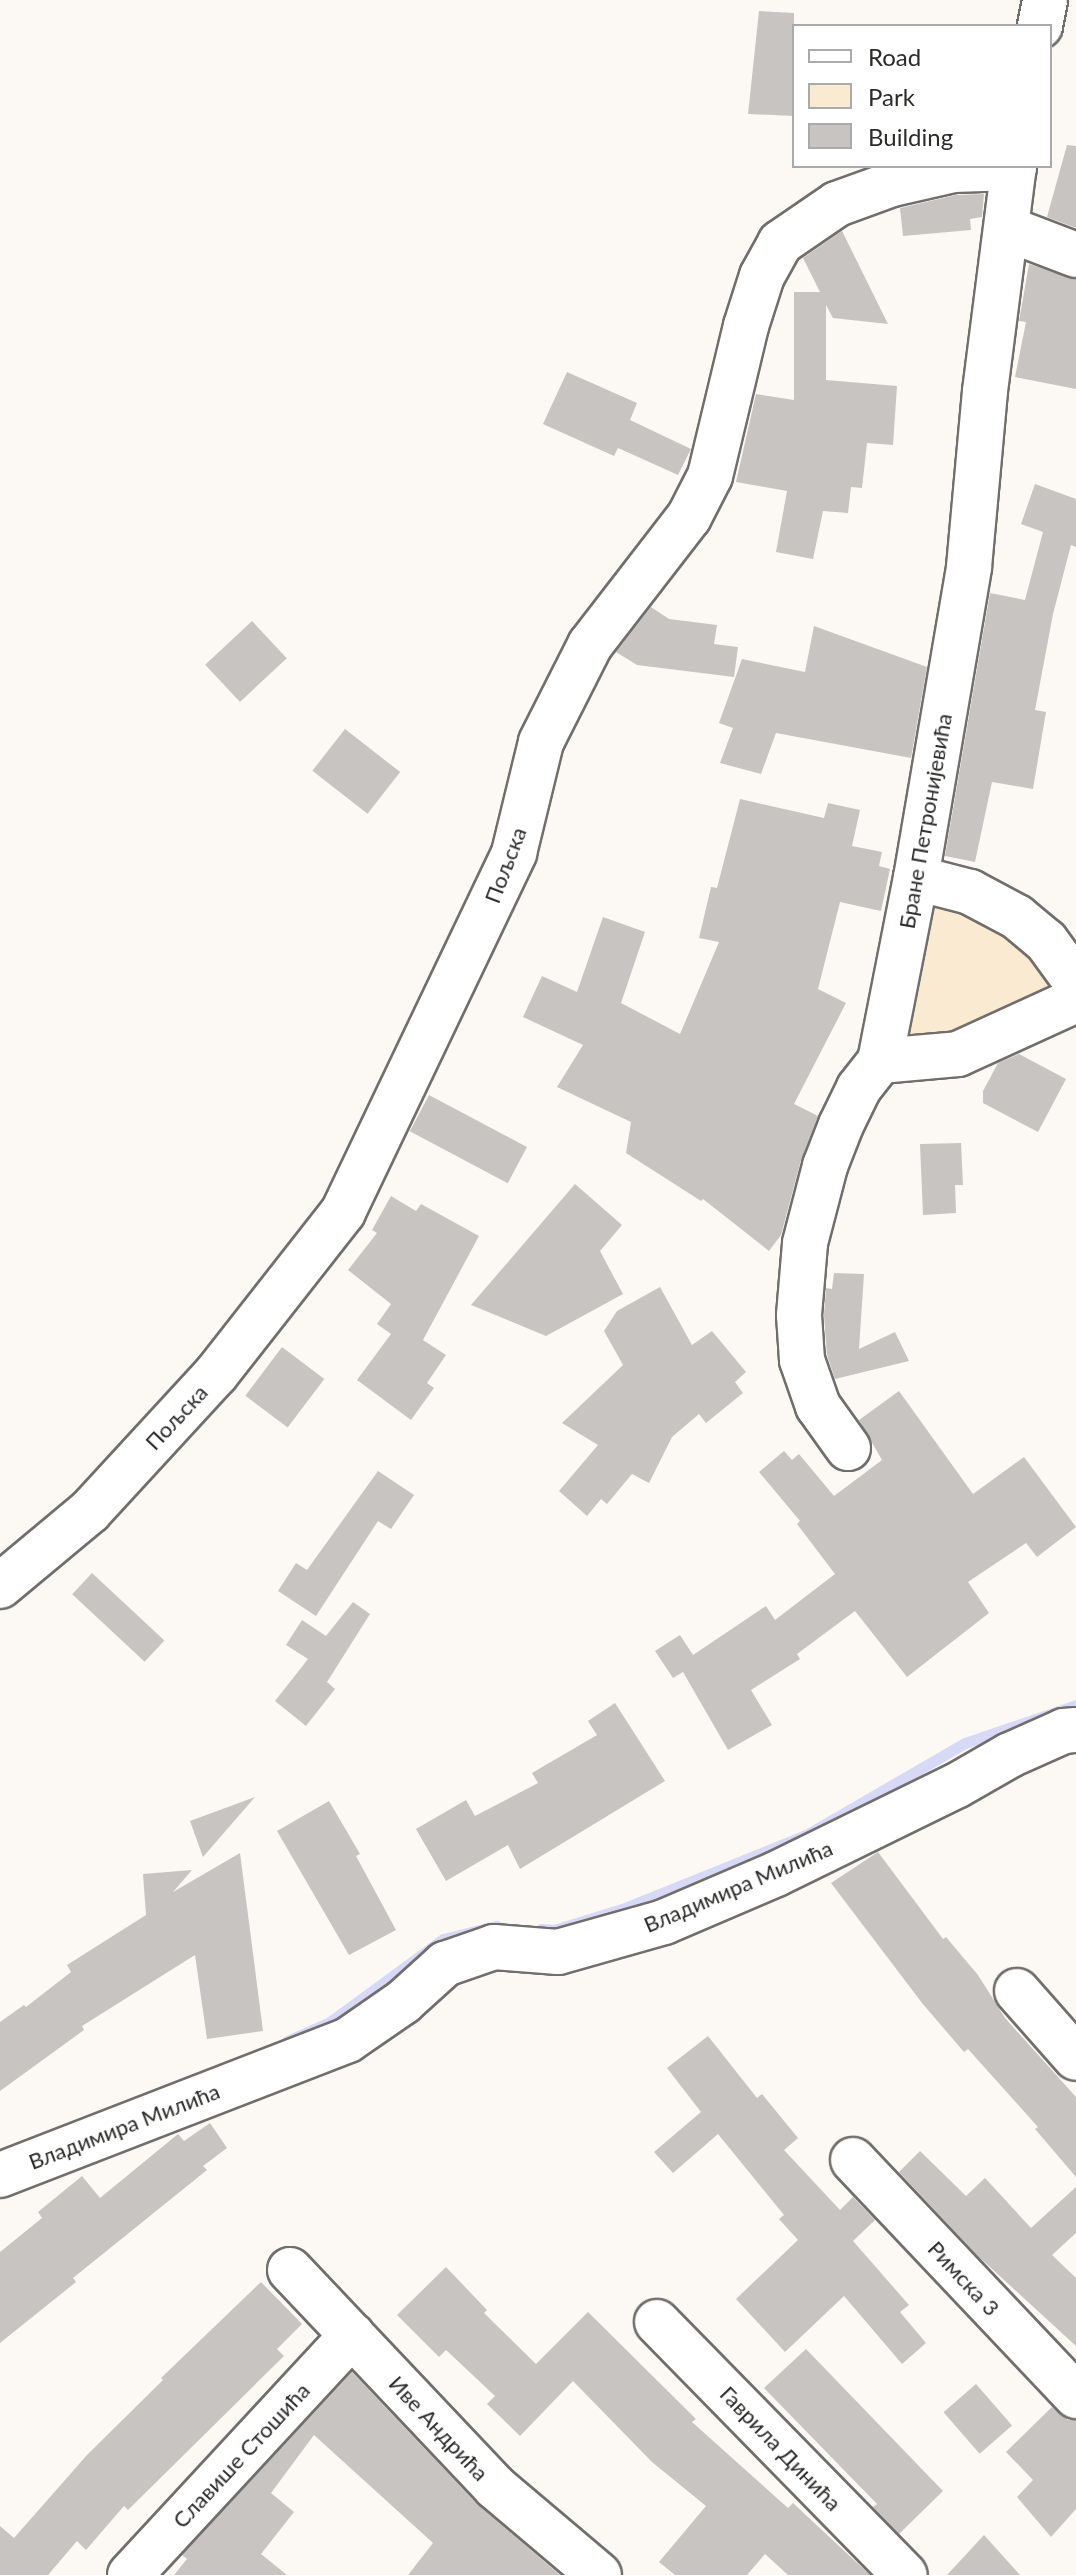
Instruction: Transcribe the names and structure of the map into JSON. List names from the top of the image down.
{
  "streets": {
    "street": [
      "Бране Петронијевића",
      "Пољска",
      "Владимира Милића",
      "Римска 3",
      "Иве Андрића",
      "Гаврила Динића",
      "Славише Стошића"
    ]
  },
  "crossings": [
    ["Иве Андрића", "Славише Стошића"]
  ],
  "legend": ["Road", "Park", "Building"]
}
